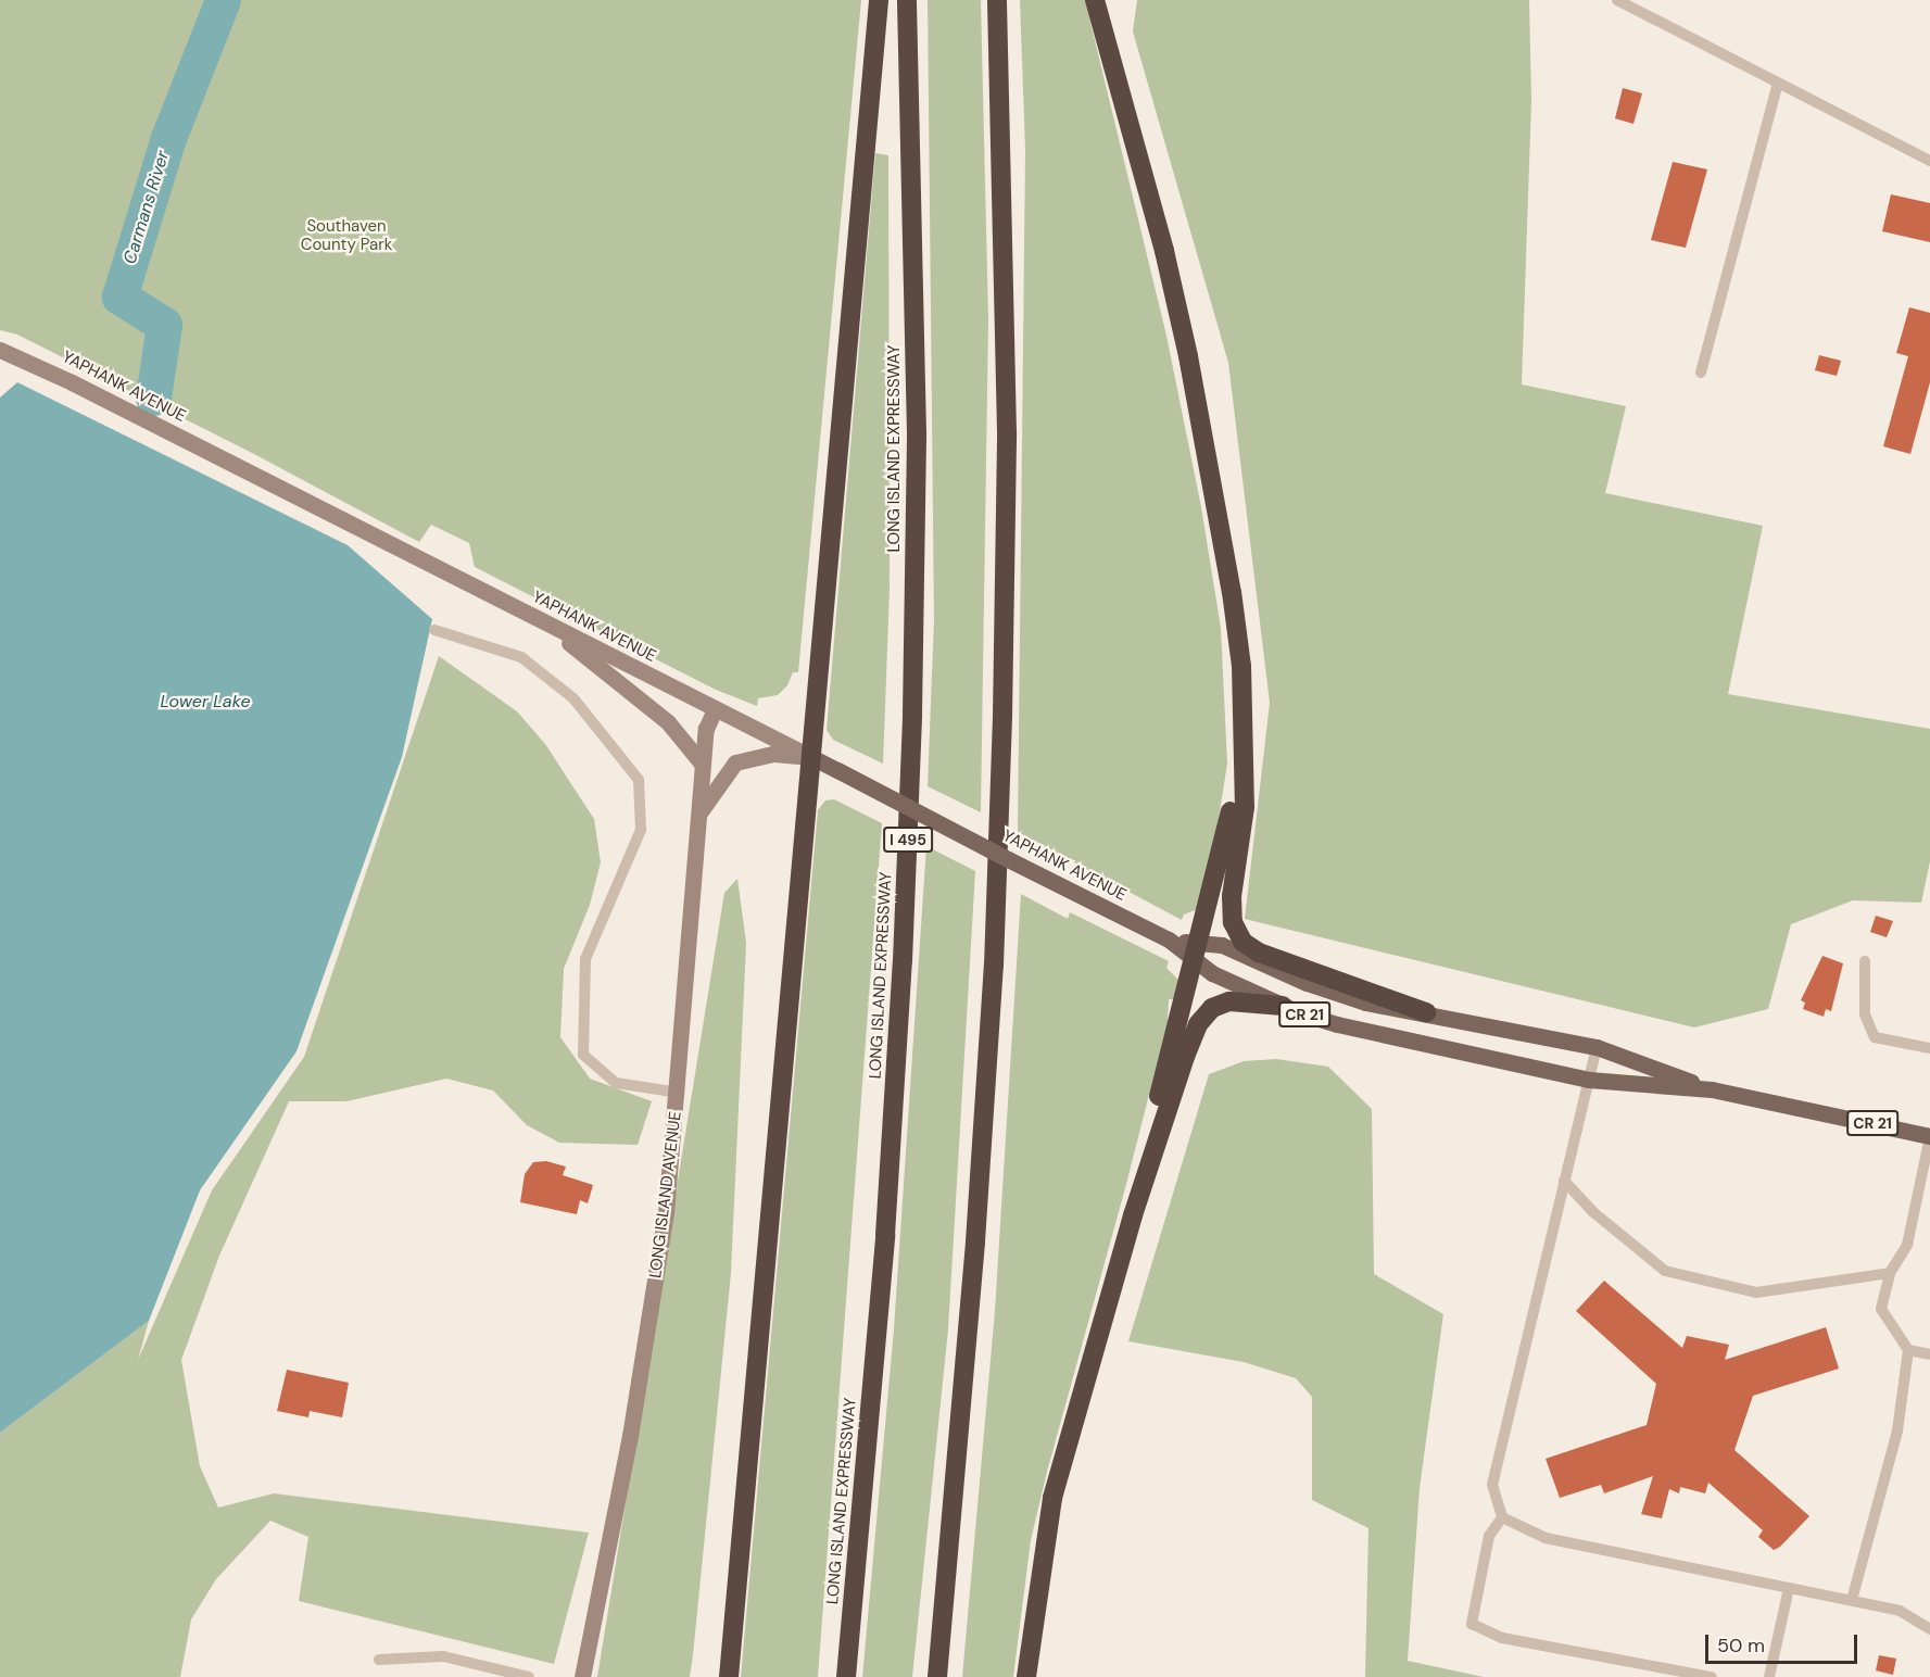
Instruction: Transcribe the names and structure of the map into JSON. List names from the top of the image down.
{
  "streets": {
    "highway": ["LONG ISLAND EXPRESSWAY", "I 495"],
    "main road": ["YAPHANK AVENUE", "CR 21", "LONG ISLAND AVENUE"]
  },
  "crossings": [
    ["YAPHANK AVENUE", "LONG ISLAND AVENUE"]
  ],
  "water": ["Carmans River", "Lower Lake"],
  "parks": ["Southaven County Park"],
  "scale_bar": "50 m"
}
